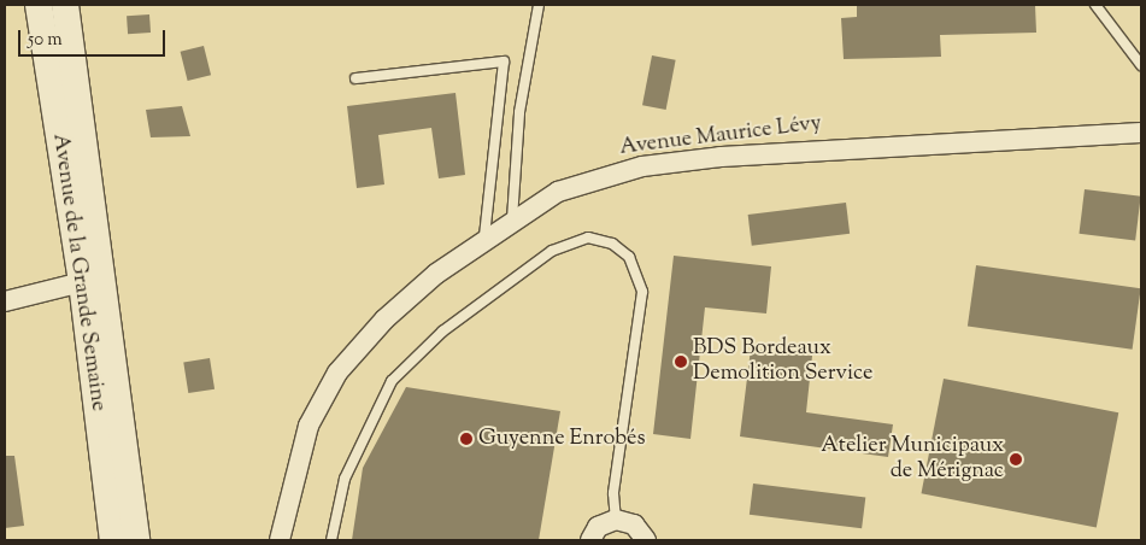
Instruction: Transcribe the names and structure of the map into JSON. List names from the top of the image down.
{
  "streets": {
    "main road": ["Avenue de la Grande Semaine"],
    "street": ["Avenue Maurice Lévy"]
  },
  "places": ["BDS Bordeaux Demolition Service", "Guyenne Enrobés", "Atelier Municipaux de Mérignac"],
  "scale_bar": "50 m"
}
